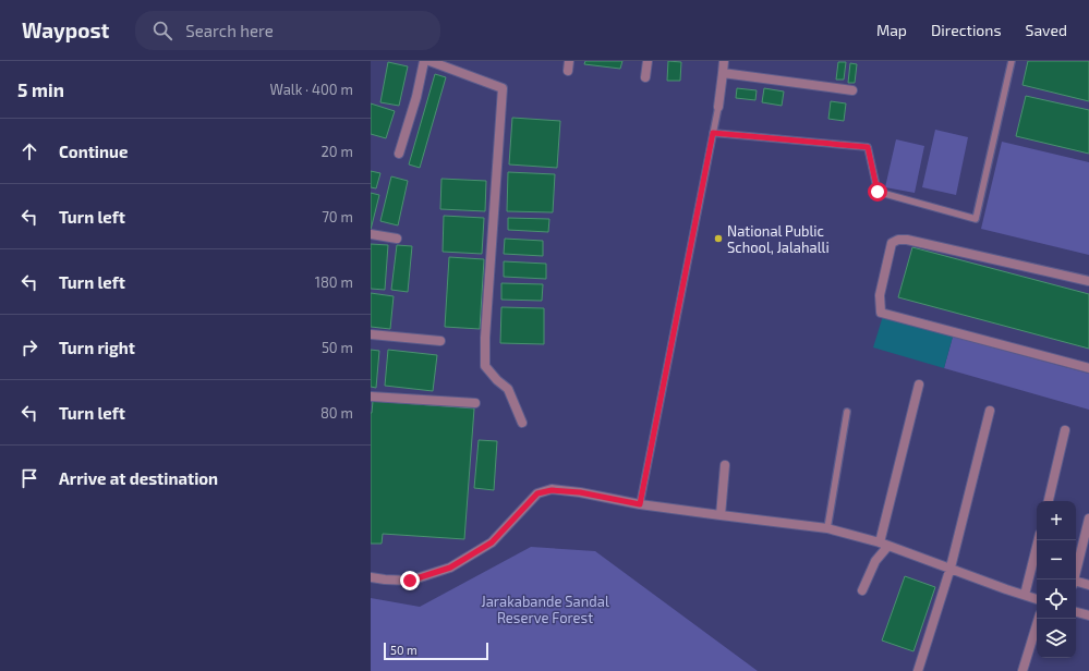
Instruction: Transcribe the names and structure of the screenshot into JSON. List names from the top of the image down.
{
  "parks": ["Jarakabande Sandal Reserve Forest"],
  "places": ["National Public School, Jalahalli"],
  "scale_bar": "50 m",
  "page": {
    "header": "Waypost",
    "search": "Search here",
    "nav": ["Map", "Directions", "Saved"],
    "heading": ["5 min", "Walk · 400 m"],
    "list": [
      ["Continue", "20 m"],
      ["Turn left", "70 m"],
      ["Turn left", "180 m"],
      ["Turn right", "50 m"],
      ["Turn left", "80 m"],
      "Arrive at destination"
    ],
    "map_buttons": ["+", "−"],
    "scale": "50 m"
  }
}
